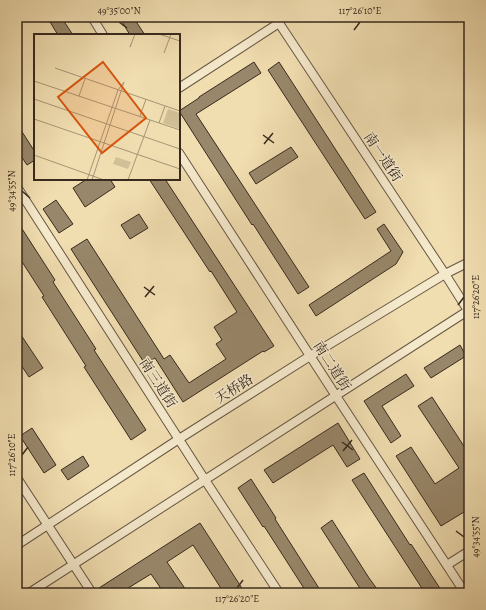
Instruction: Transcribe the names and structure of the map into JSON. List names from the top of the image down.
{
  "streets": {
    "street": [
      "南一道街",
      "南二道街",
      "南三道街",
      "天桥路"
    ]
  },
  "crossings": [
    ["南一道街", "天桥路"],
    ["南二道街", "天桥路"],
    ["南三道街", "天桥路"]
  ],
  "coordinates": [
    "49°35'00\"N",
    "117°26'10\"E",
    "49°34'55\"N",
    "117°26'20\"E"
  ]
}
